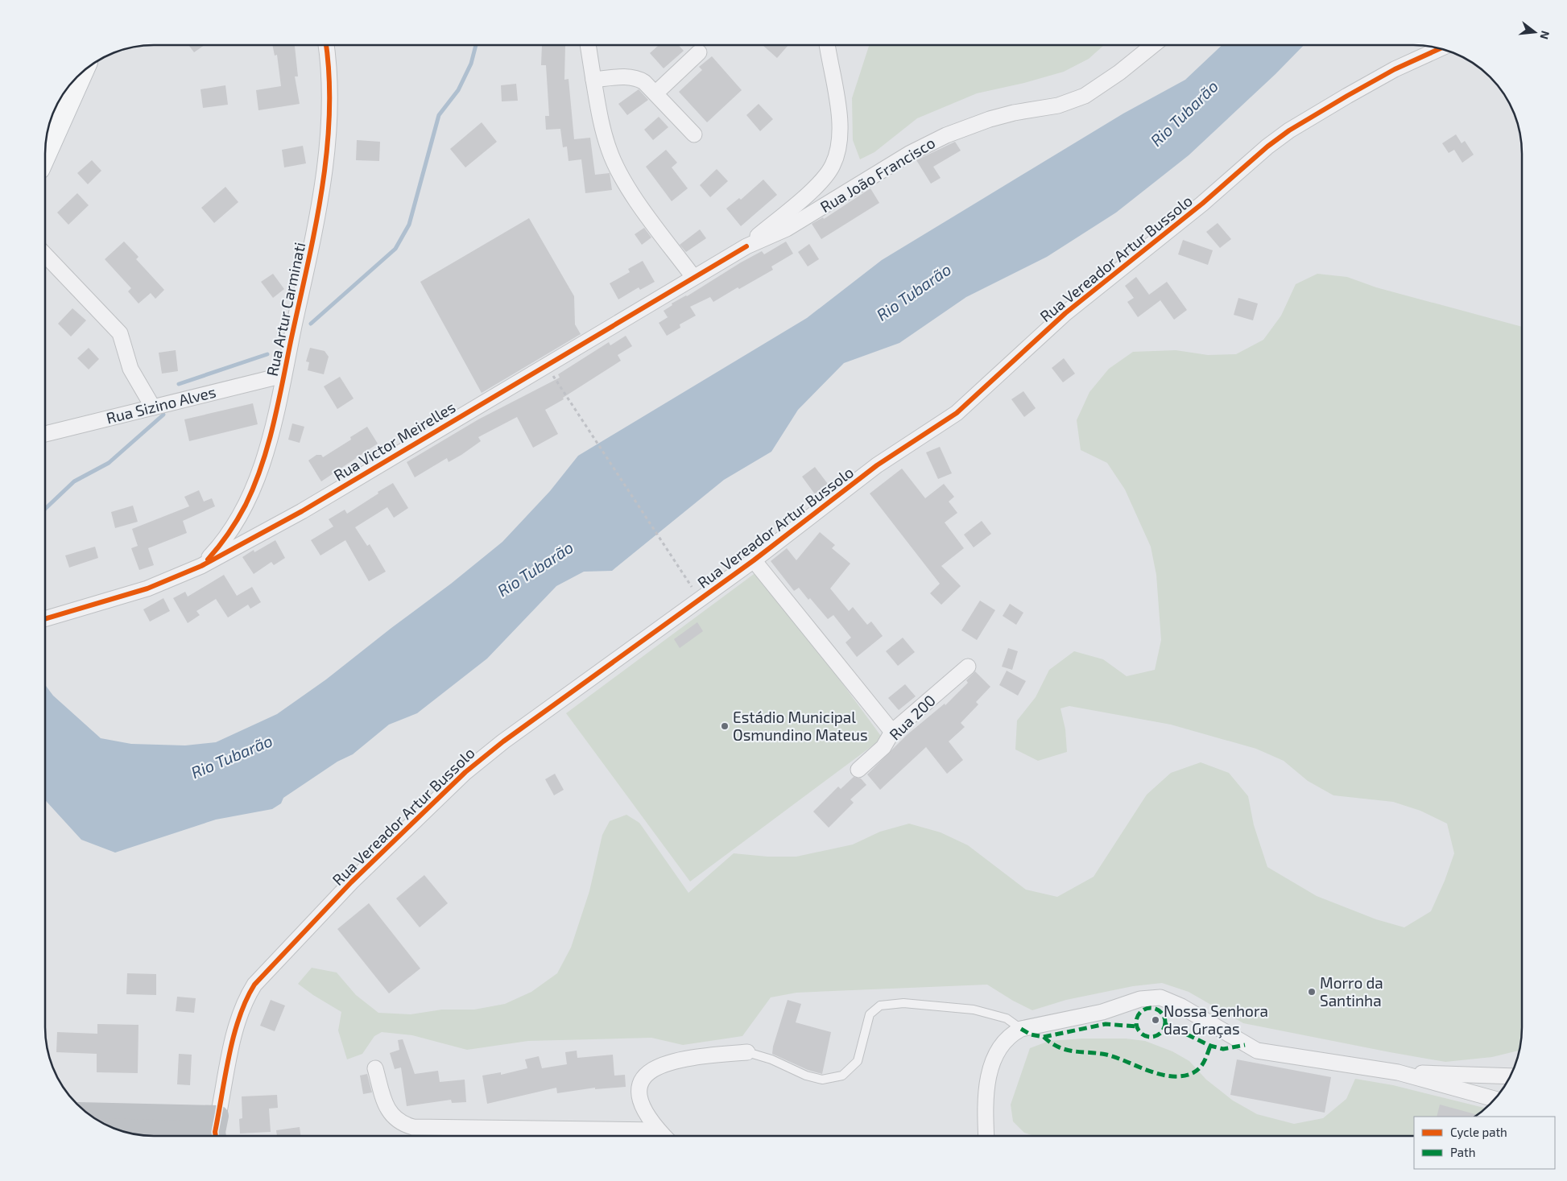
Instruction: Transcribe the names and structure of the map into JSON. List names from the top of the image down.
{
  "streets": {
    "street": [
      "Rua João Francisco",
      "Rua Vereador Artur Bussolo",
      "Rua Artur Carminati",
      "Rua Sizino Alves",
      "Rua Victor Meirelles",
      "Rua 200"
    ]
  },
  "crossings": [
    ["Rua João Francisco", "Rua Victor Meirelles"],
    ["Rua Artur Carminati", "Rua Sizino Alves"],
    ["Rua Artur Carminati", "Rua Victor Meirelles"]
  ],
  "water": ["Rio Tubarão"],
  "places": ["Estádio Municipal Osmundino Mateus", "Morro da Santinha", "Nossa Senhora das Graças"],
  "legend": ["Cycle path", "Path"],
  "north": "right"
}
